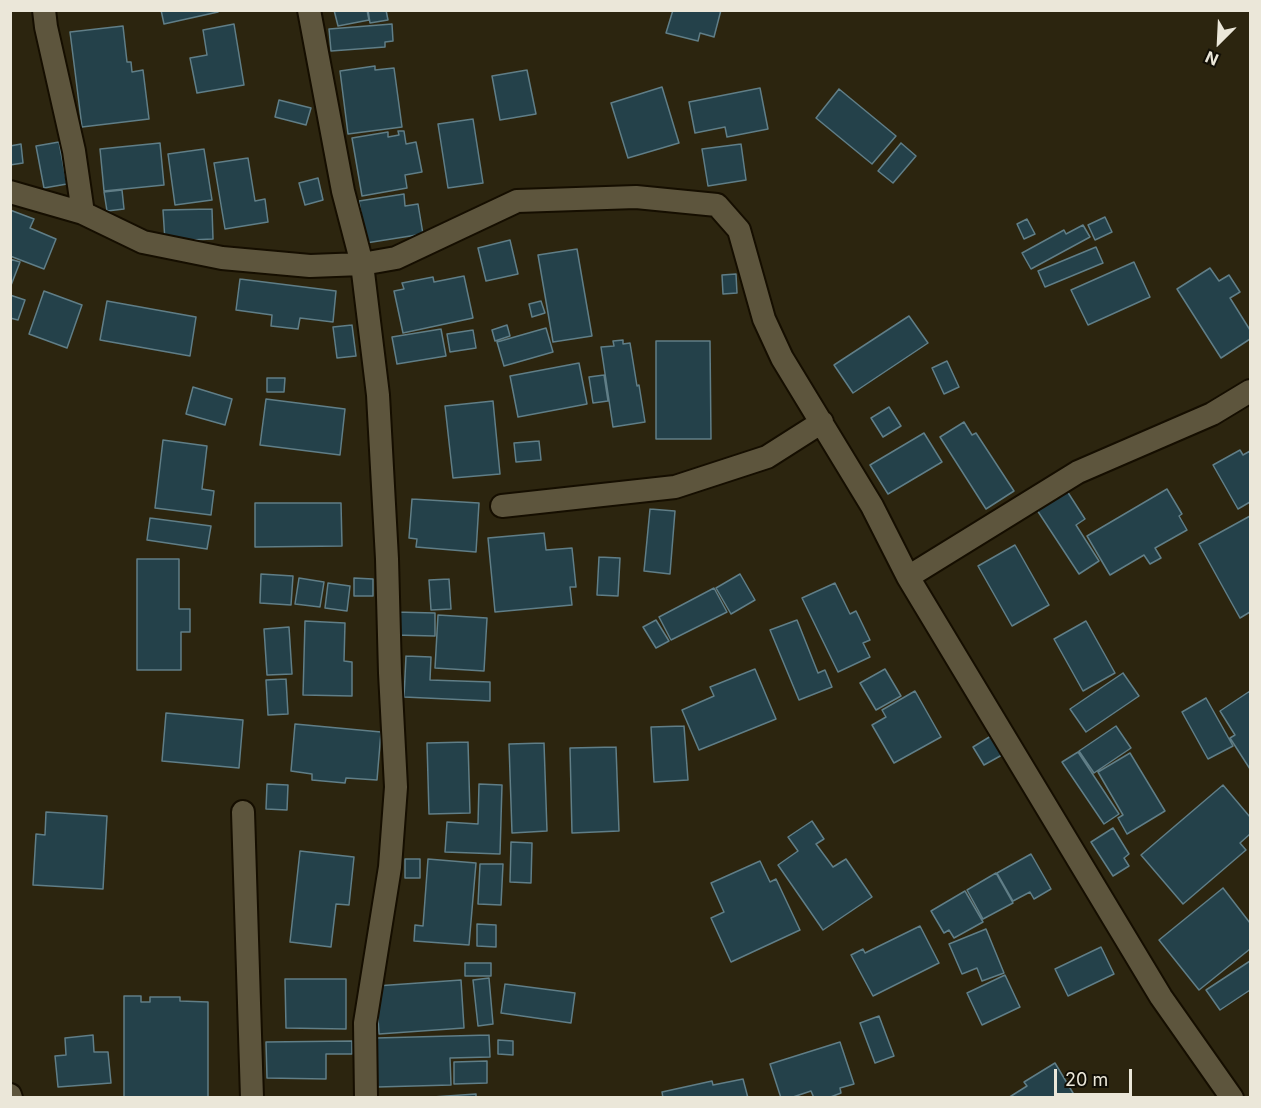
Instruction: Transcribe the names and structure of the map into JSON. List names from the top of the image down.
{
  "scale_bar": "20 m",
  "north": "bottom left"
}
